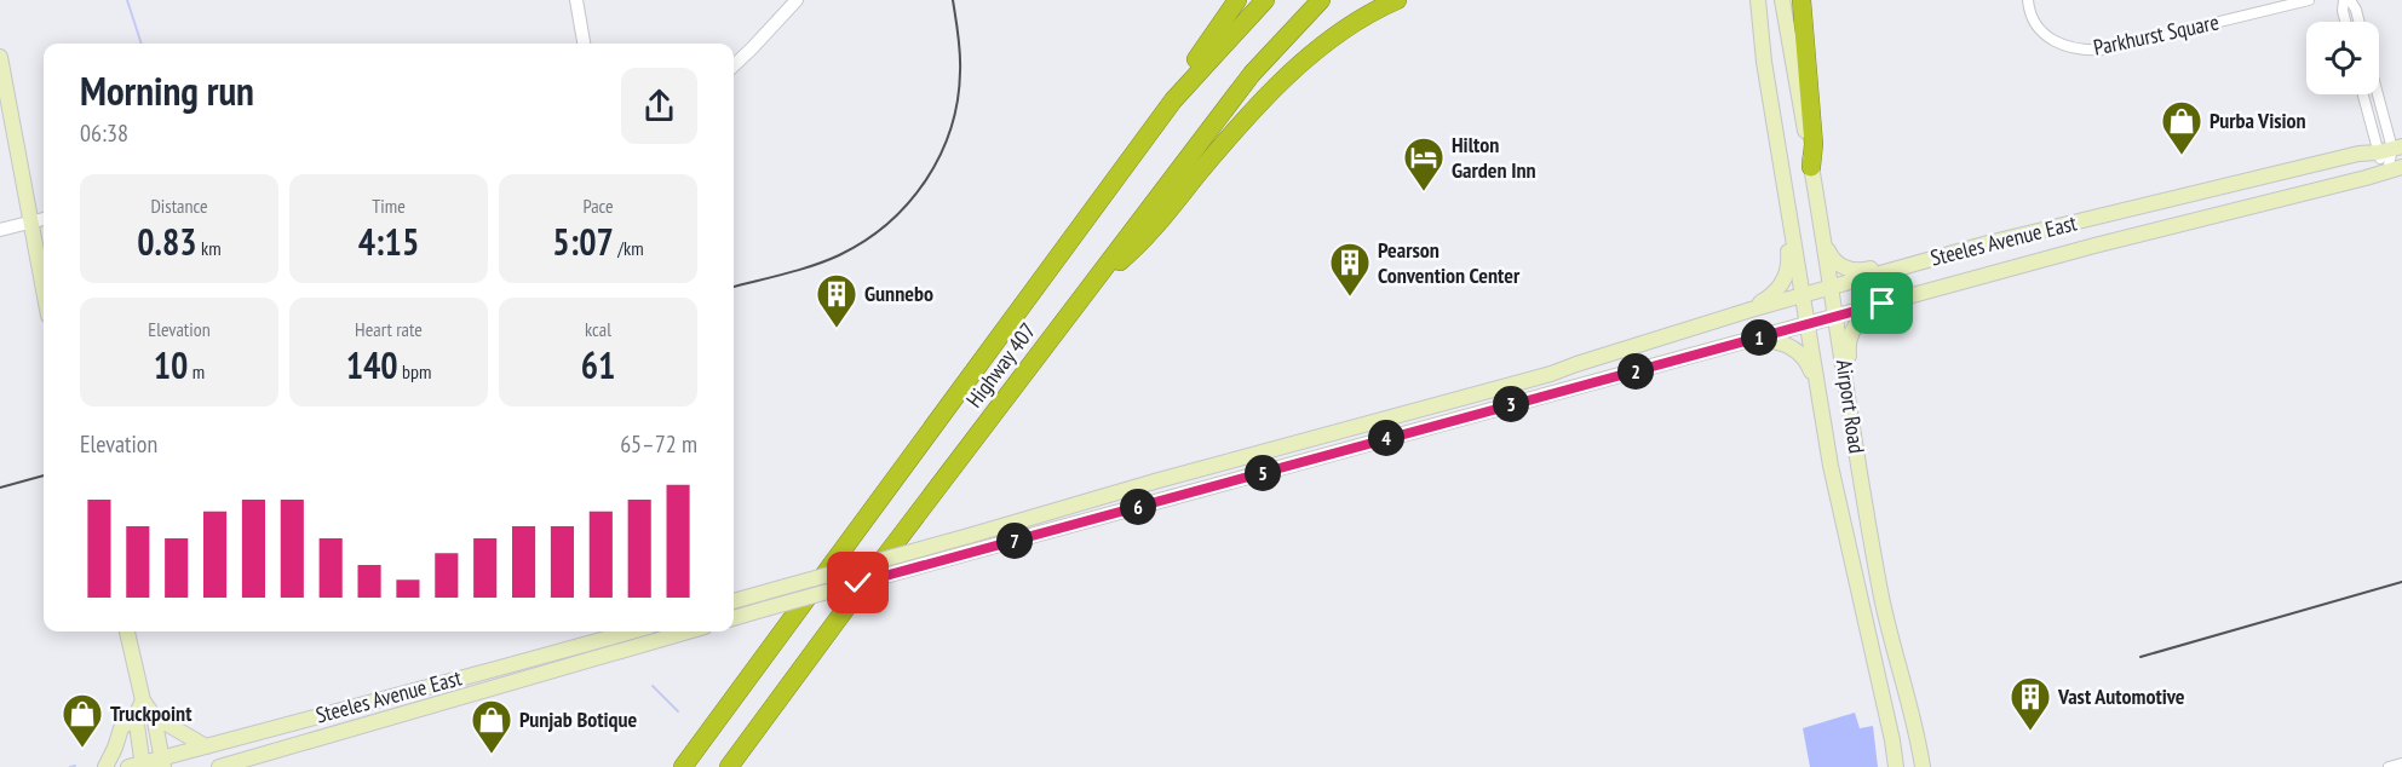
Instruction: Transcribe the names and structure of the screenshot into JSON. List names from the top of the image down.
{
  "streets": {
    "highway": ["Highway 407"],
    "main road": ["Steeles Avenue East", "Airport Road"],
    "street": ["Parkhurst Square"]
  },
  "crossings": [
    ["Steeles Avenue East", "Airport Road"]
  ],
  "places": {
    "shop": ["Purba Vision", "Truckpoint", "Punjab Botique"],
    "hotel": ["Hilton Garden Inn"],
    "building": ["Pearson Convention Center", "Gunnebo", "Vast Automotive"]
  },
  "page": {
    "heading": ["Morning run", "06:38"],
    "stats": [
      ["Distance", "0.83 km"],
      ["Time", "4:15"],
      ["Pace", "5:07 /km"],
      ["Elevation", "10 m"],
      ["Heart rate", "140 bpm"],
      ["kcal", "61"]
    ],
    "pins": [
      "1",
      "2",
      "3",
      "4",
      "5",
      "6",
      "7"
    ],
    "chart": ["Elevation", "65–72 m"]
  }
}
